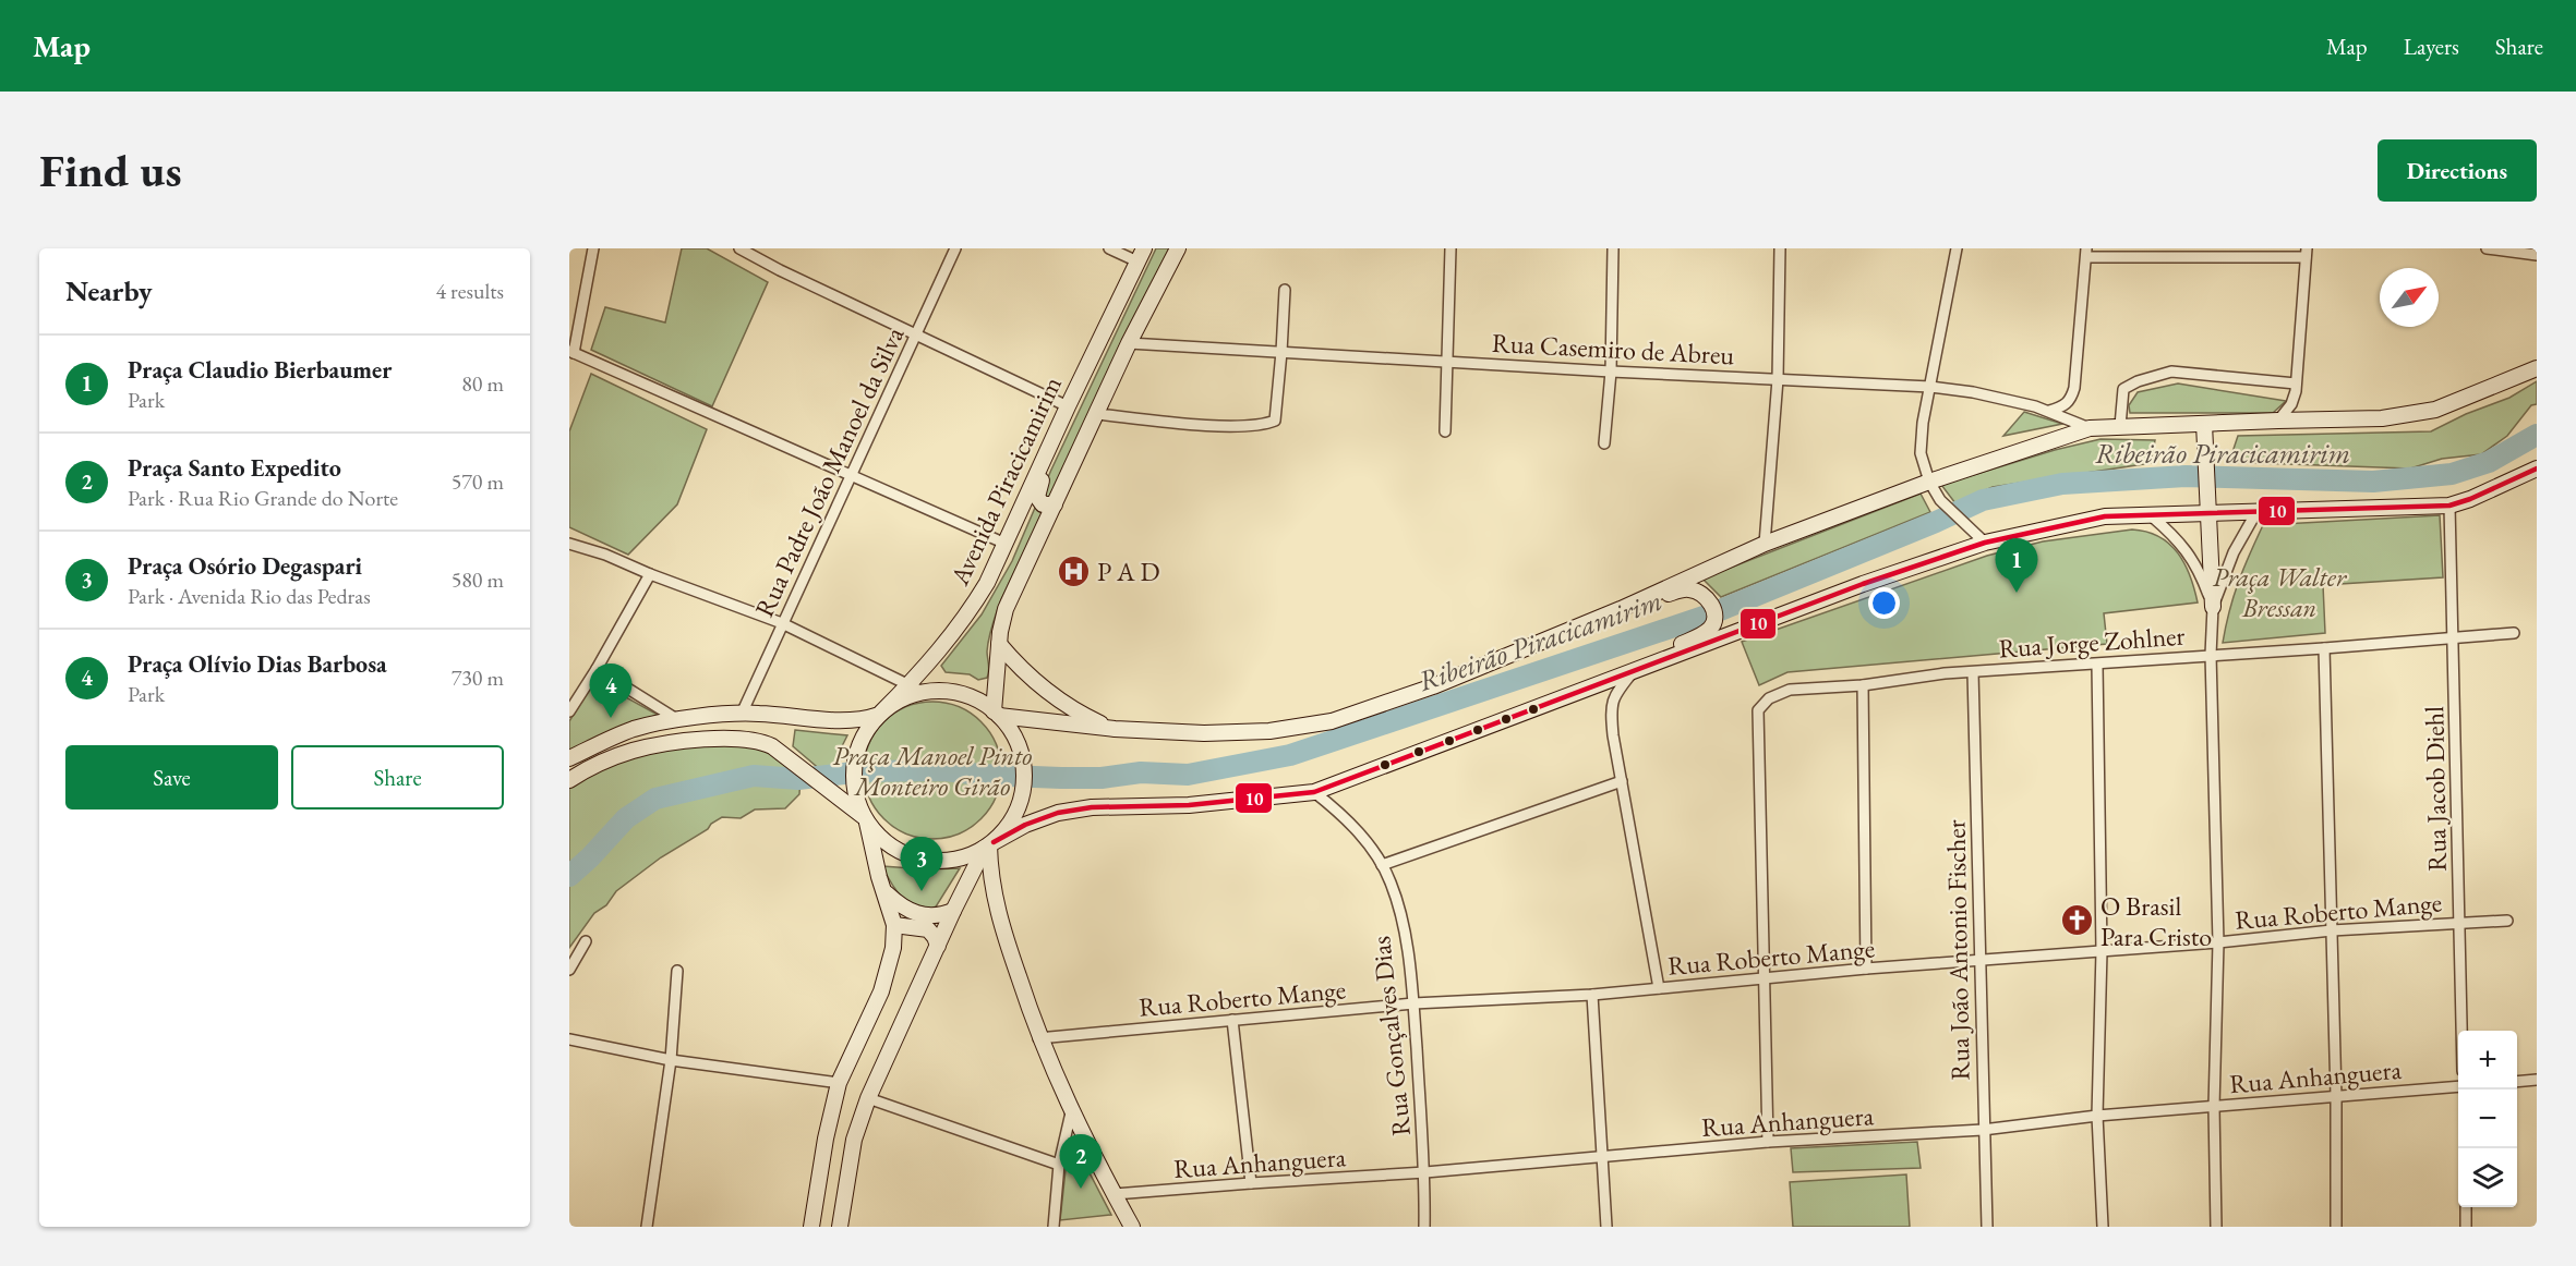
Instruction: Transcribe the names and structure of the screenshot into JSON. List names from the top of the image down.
{
  "streets": {
    "main road": ["Avenida Piracicamirim"],
    "street": [
      "Rua Casemiro de Abreu",
      "Rua Padre João Manoel da Silva",
      "Rua Jorge Zohlner",
      "Rua Jacob Diehl",
      "Rua Roberto Mange",
      "Rua João Antonio Fischer",
      "Rua Gonçalves Dias",
      "Rua Anhanguera"
    ]
  },
  "crossings": [
    ["Rua Casemiro de Abreu", "Avenida Piracicamirim"],
    ["Rua Jorge Zohlner", "Rua Jacob Diehl"],
    ["Rua Jorge Zohlner", "Rua Roberto Mange"],
    ["Rua Jorge Zohlner", "Rua João Antonio Fischer"],
    ["Rua Jacob Diehl", "Rua Roberto Mange"],
    ["Rua Roberto Mange", "Rua João Antonio Fischer"],
    ["Rua Roberto Mange", "Rua Gonçalves Dias"],
    ["Rua João Antonio Fischer", "Rua Anhanguera"],
    ["Rua Gonçalves Dias", "Rua Anhanguera"]
  ],
  "water": ["Ribeirão Piracicamirim"],
  "parks": ["Praça Walter Bressan", "Praça Manoel Pinto Monteiro Girão"],
  "places": {
    "hospital": ["P A D"],
    "church": ["O Brasil Para Cristo"]
  },
  "lines": ["transit line 10"],
  "north": "top right",
  "page": {
    "header": "Map",
    "nav": ["Map", "Layers", "Share"],
    "buttons": [
      "Directions",
      ["Save", "Share"]
    ],
    "title": "Find us",
    "heading": ["Nearby", "4 results"],
    "list": [
      {
        "mark": "1",
        "name": "Praça Claudio Bierbaumer",
        "note": "Park",
        "value": "80 m"
      },
      {
        "mark": "2",
        "name": "Praça Santo Expedito",
        "note": "Park · Rua Rio Grande do Norte",
        "value": "570 m"
      },
      {
        "mark": "3",
        "name": "Praça Osório Degaspari",
        "note": "Park · Avenida Rio das Pedras",
        "value": "580 m"
      },
      {
        "mark": "4",
        "name": "Praça Olívio Dias Barbosa",
        "note": "Park",
        "value": "730 m"
      }
    ],
    "pins": [
      "1",
      "4",
      "3",
      "2"
    ],
    "map_buttons": ["+", "−"]
  }
}
